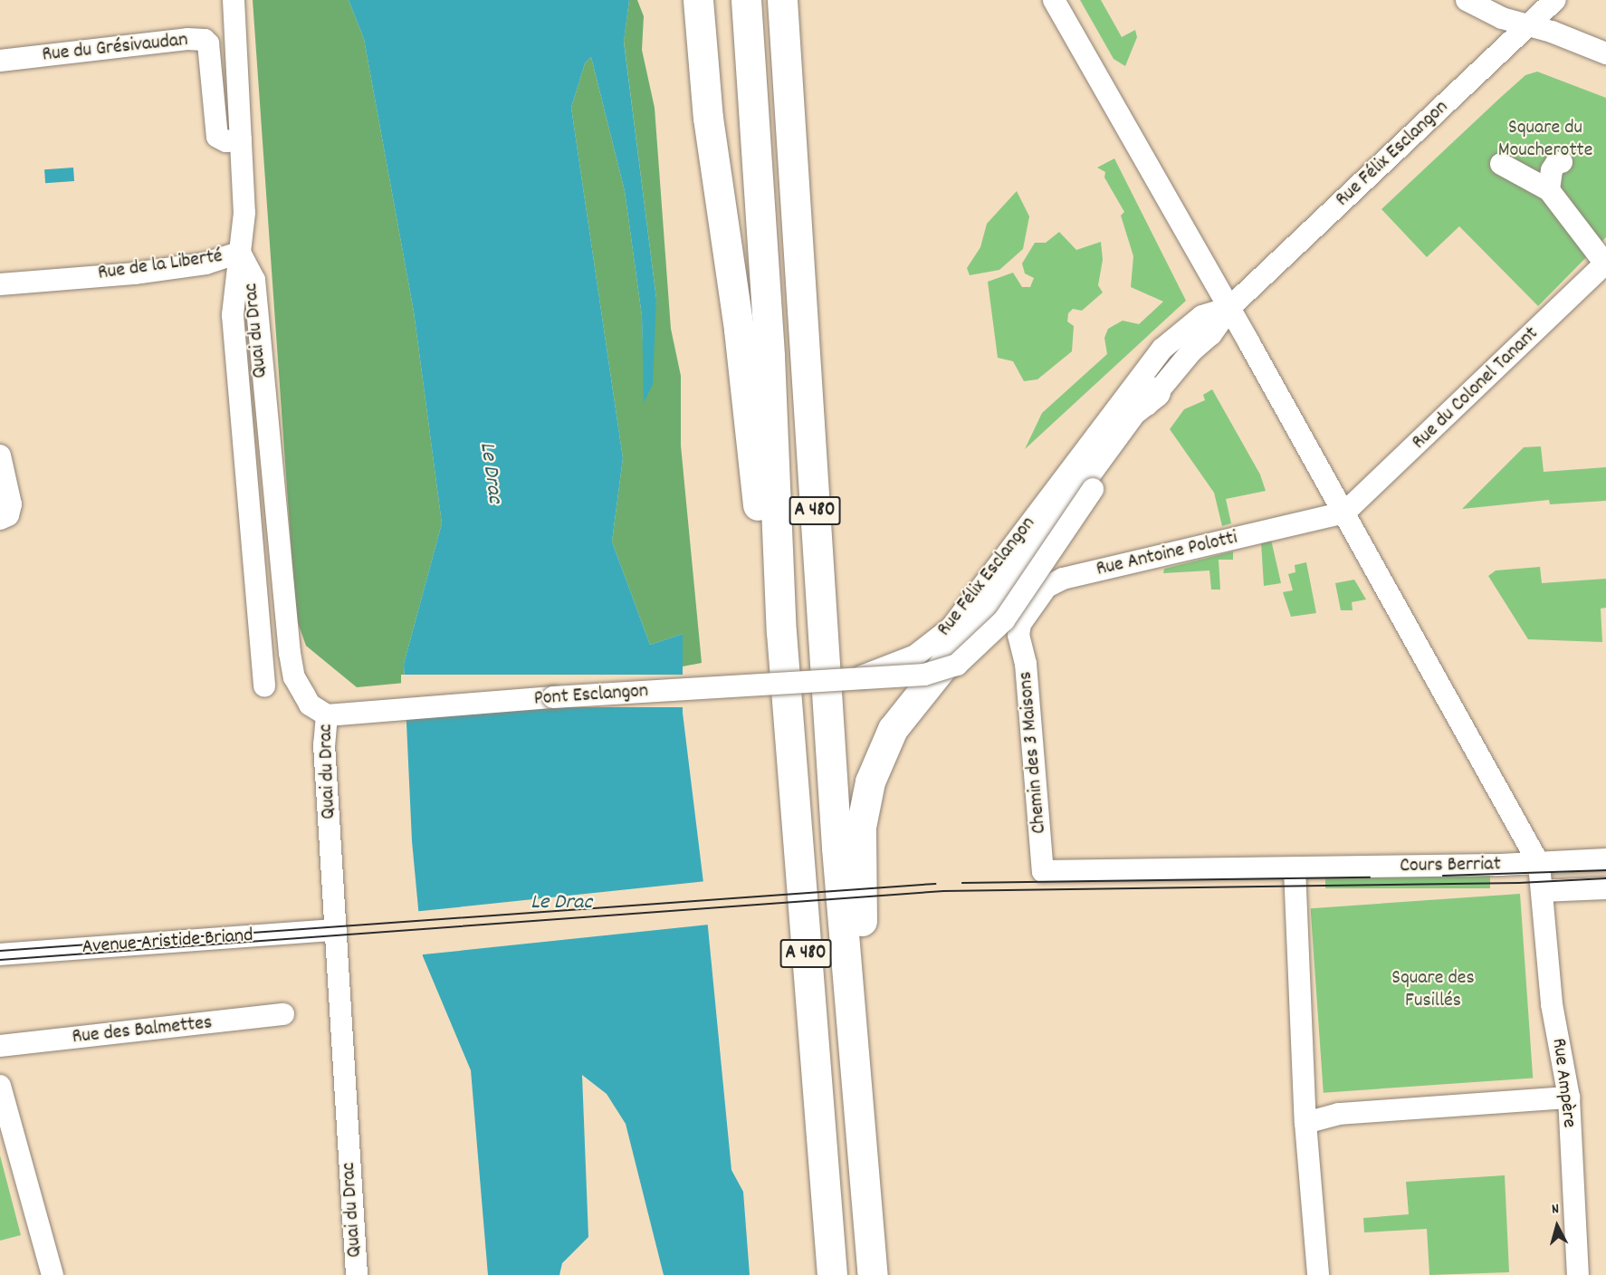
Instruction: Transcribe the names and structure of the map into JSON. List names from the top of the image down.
{
  "streets": {
    "highway": ["A 480"],
    "street": [
      "Rue du Grésivaudan",
      "Rue Félix Esclangon",
      "Rue de la Liberté",
      "Quai du Drac",
      "Rue du Colonel Tanant",
      "Rue Antoine Polotti",
      "Pont Esclangon",
      "Chemin des 3 Maisons",
      "Cours Berriat",
      "Avenue Aristide Briand",
      "Rue des Balmettes",
      "Rue Ampère"
    ]
  },
  "crossings": [
    ["Rue du Grésivaudan", "Quai du Drac"],
    ["Rue Félix Esclangon", "Pont Esclangon"],
    ["Rue de la Liberté", "Quai du Drac"],
    ["Quai du Drac", "Pont Esclangon"],
    ["Quai du Drac", "Avenue Aristide Briand"],
    ["Rue du Colonel Tanant", "Rue Antoine Polotti"],
    ["Rue Antoine Polotti", "Chemin des 3 Maisons"],
    ["Chemin des 3 Maisons", "Cours Berriat"],
    ["Cours Berriat", "Rue Ampère"]
  ],
  "water": ["Le Drac"],
  "parks": ["Square du Moucherotte", "Square des Fusillés"],
  "north": "top"
}
